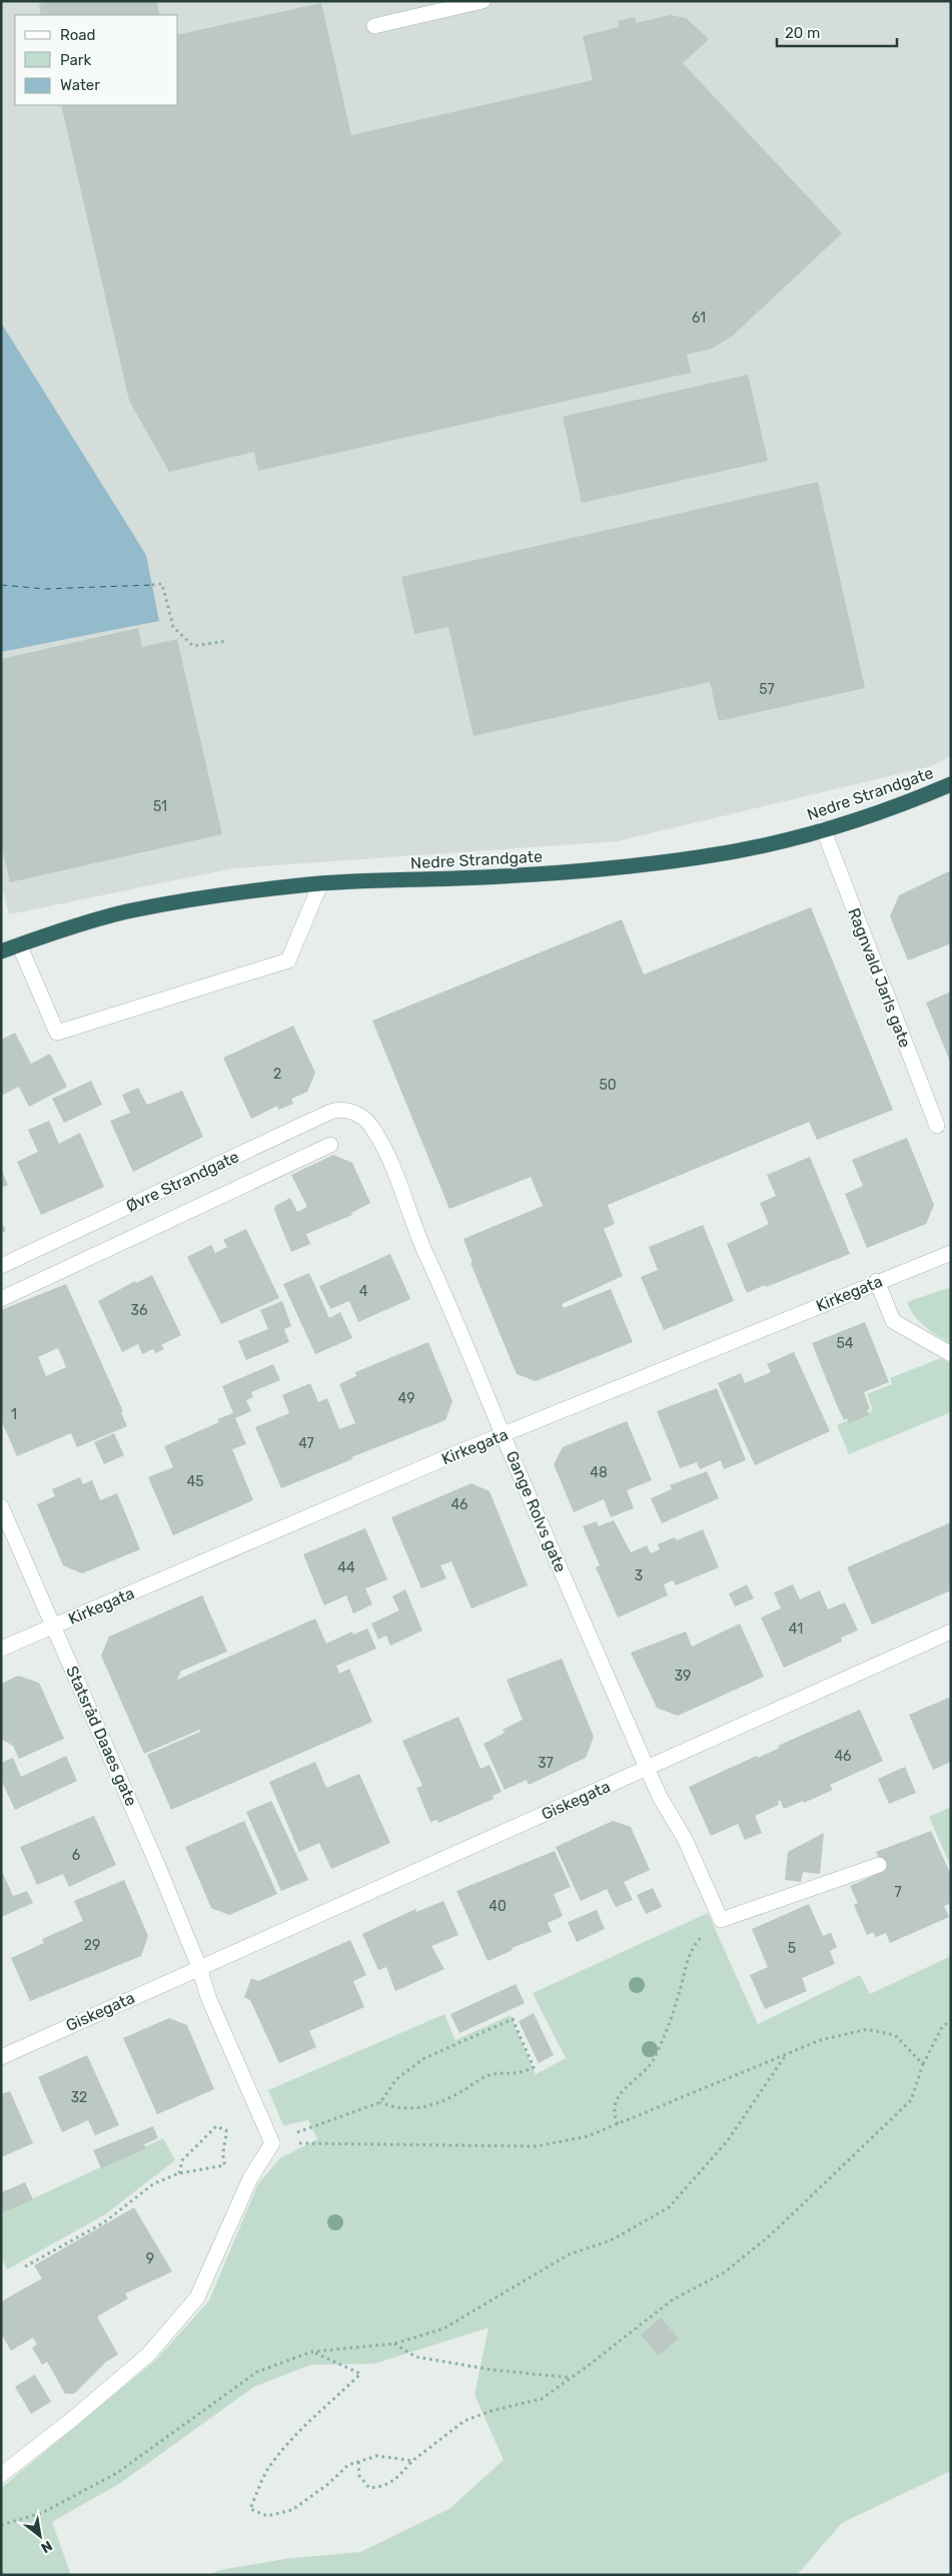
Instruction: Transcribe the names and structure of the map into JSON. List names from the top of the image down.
{
  "streets": {
    "highway": ["Nedre Strandgate"],
    "street": [
      "Ragnvald Jarls gate",
      "Øvre Strandgate",
      "Kirkegata",
      "Gange Rolvs gate",
      "Statsråd Daaes gate",
      "Giskegata"
    ]
  },
  "crossings": [
    ["Nedre Strandgate", "Ragnvald Jarls gate"],
    ["Øvre Strandgate", "Gange Rolvs gate"],
    ["Kirkegata", "Gange Rolvs gate"],
    ["Kirkegata", "Statsråd Daaes gate"],
    ["Gange Rolvs gate", "Giskegata"],
    ["Statsråd Daaes gate", "Giskegata"]
  ],
  "house_numbers": [
    "61",
    "57",
    "51",
    "2",
    "50",
    "4",
    "36",
    "54",
    "49",
    "1",
    "47",
    "48",
    "45",
    "46",
    "44",
    "3",
    "41",
    "39",
    "46",
    "37",
    "6",
    "7",
    "40",
    "29",
    "5",
    "32",
    "9"
  ],
  "legend": ["Road", "Park", "Water"],
  "scale_bar": "20 m",
  "north": "bottom right"
}
